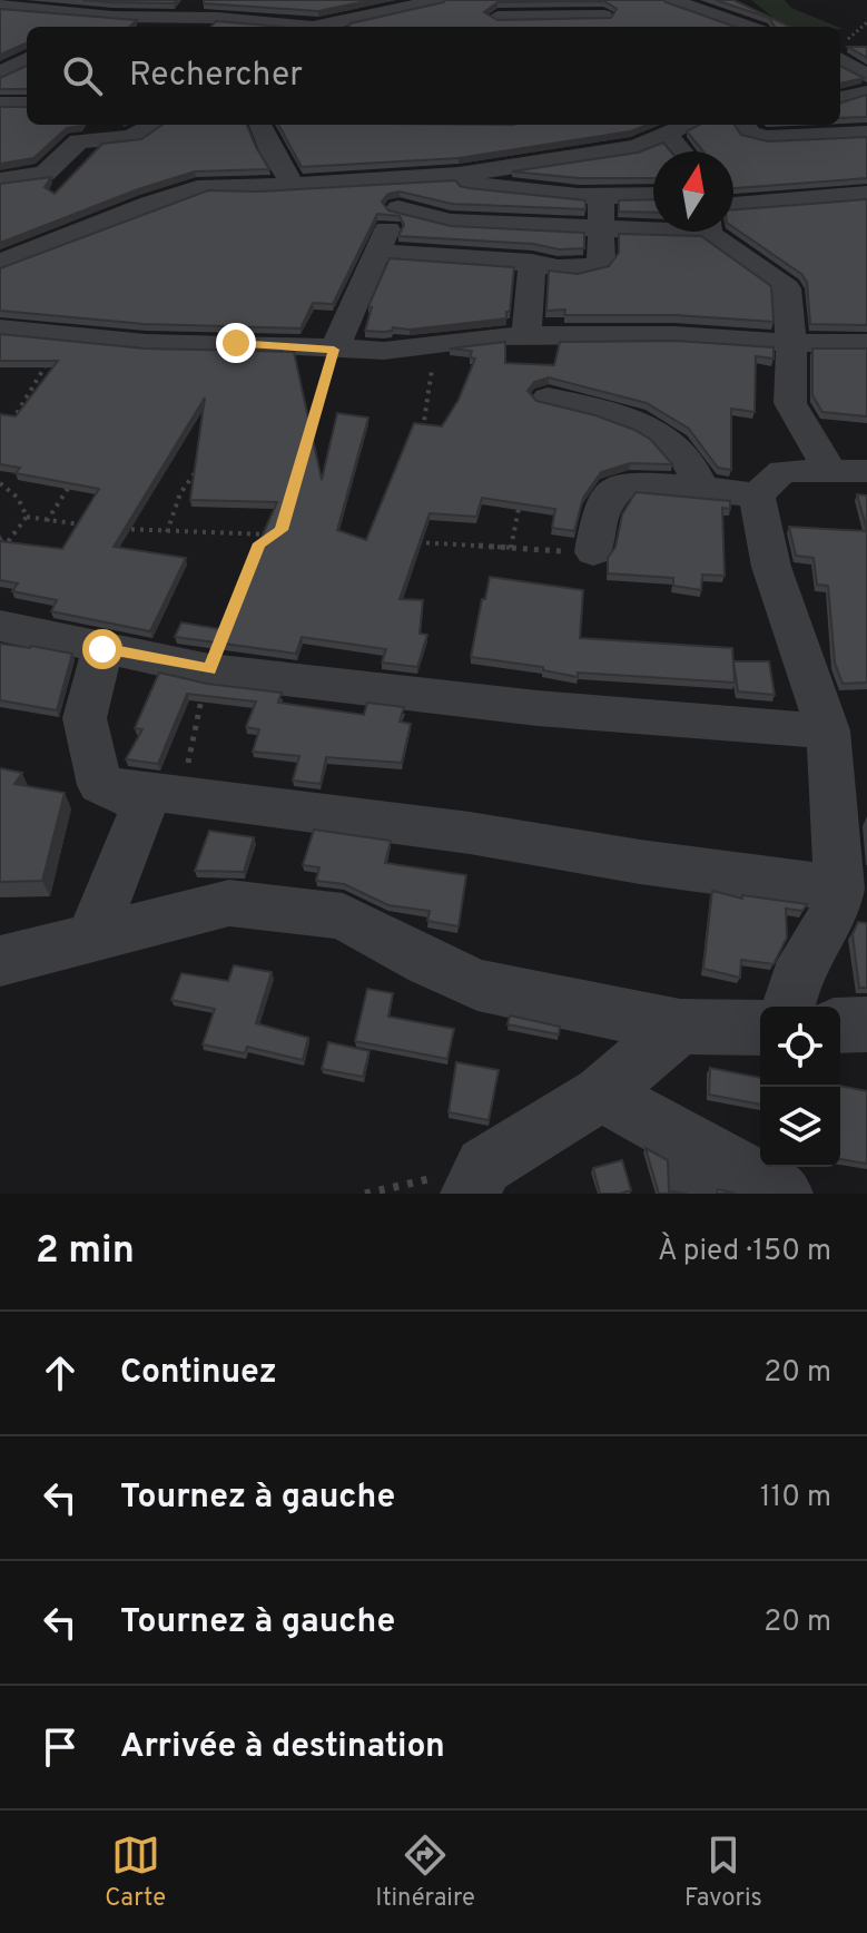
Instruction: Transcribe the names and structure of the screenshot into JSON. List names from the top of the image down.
{
  "north": "top",
  "page": {
    "search": "Rechercher",
    "heading": ["2 min", "À pied · 150 m"],
    "list": [
      ["Continuez", "20 m"],
      ["Tournez à gauche", "110 m"],
      ["Tournez à gauche", "20 m"],
      "Arrivée à destination"
    ],
    "nav": ["Carte", "Itinéraire", "Favoris"]
  }
}
